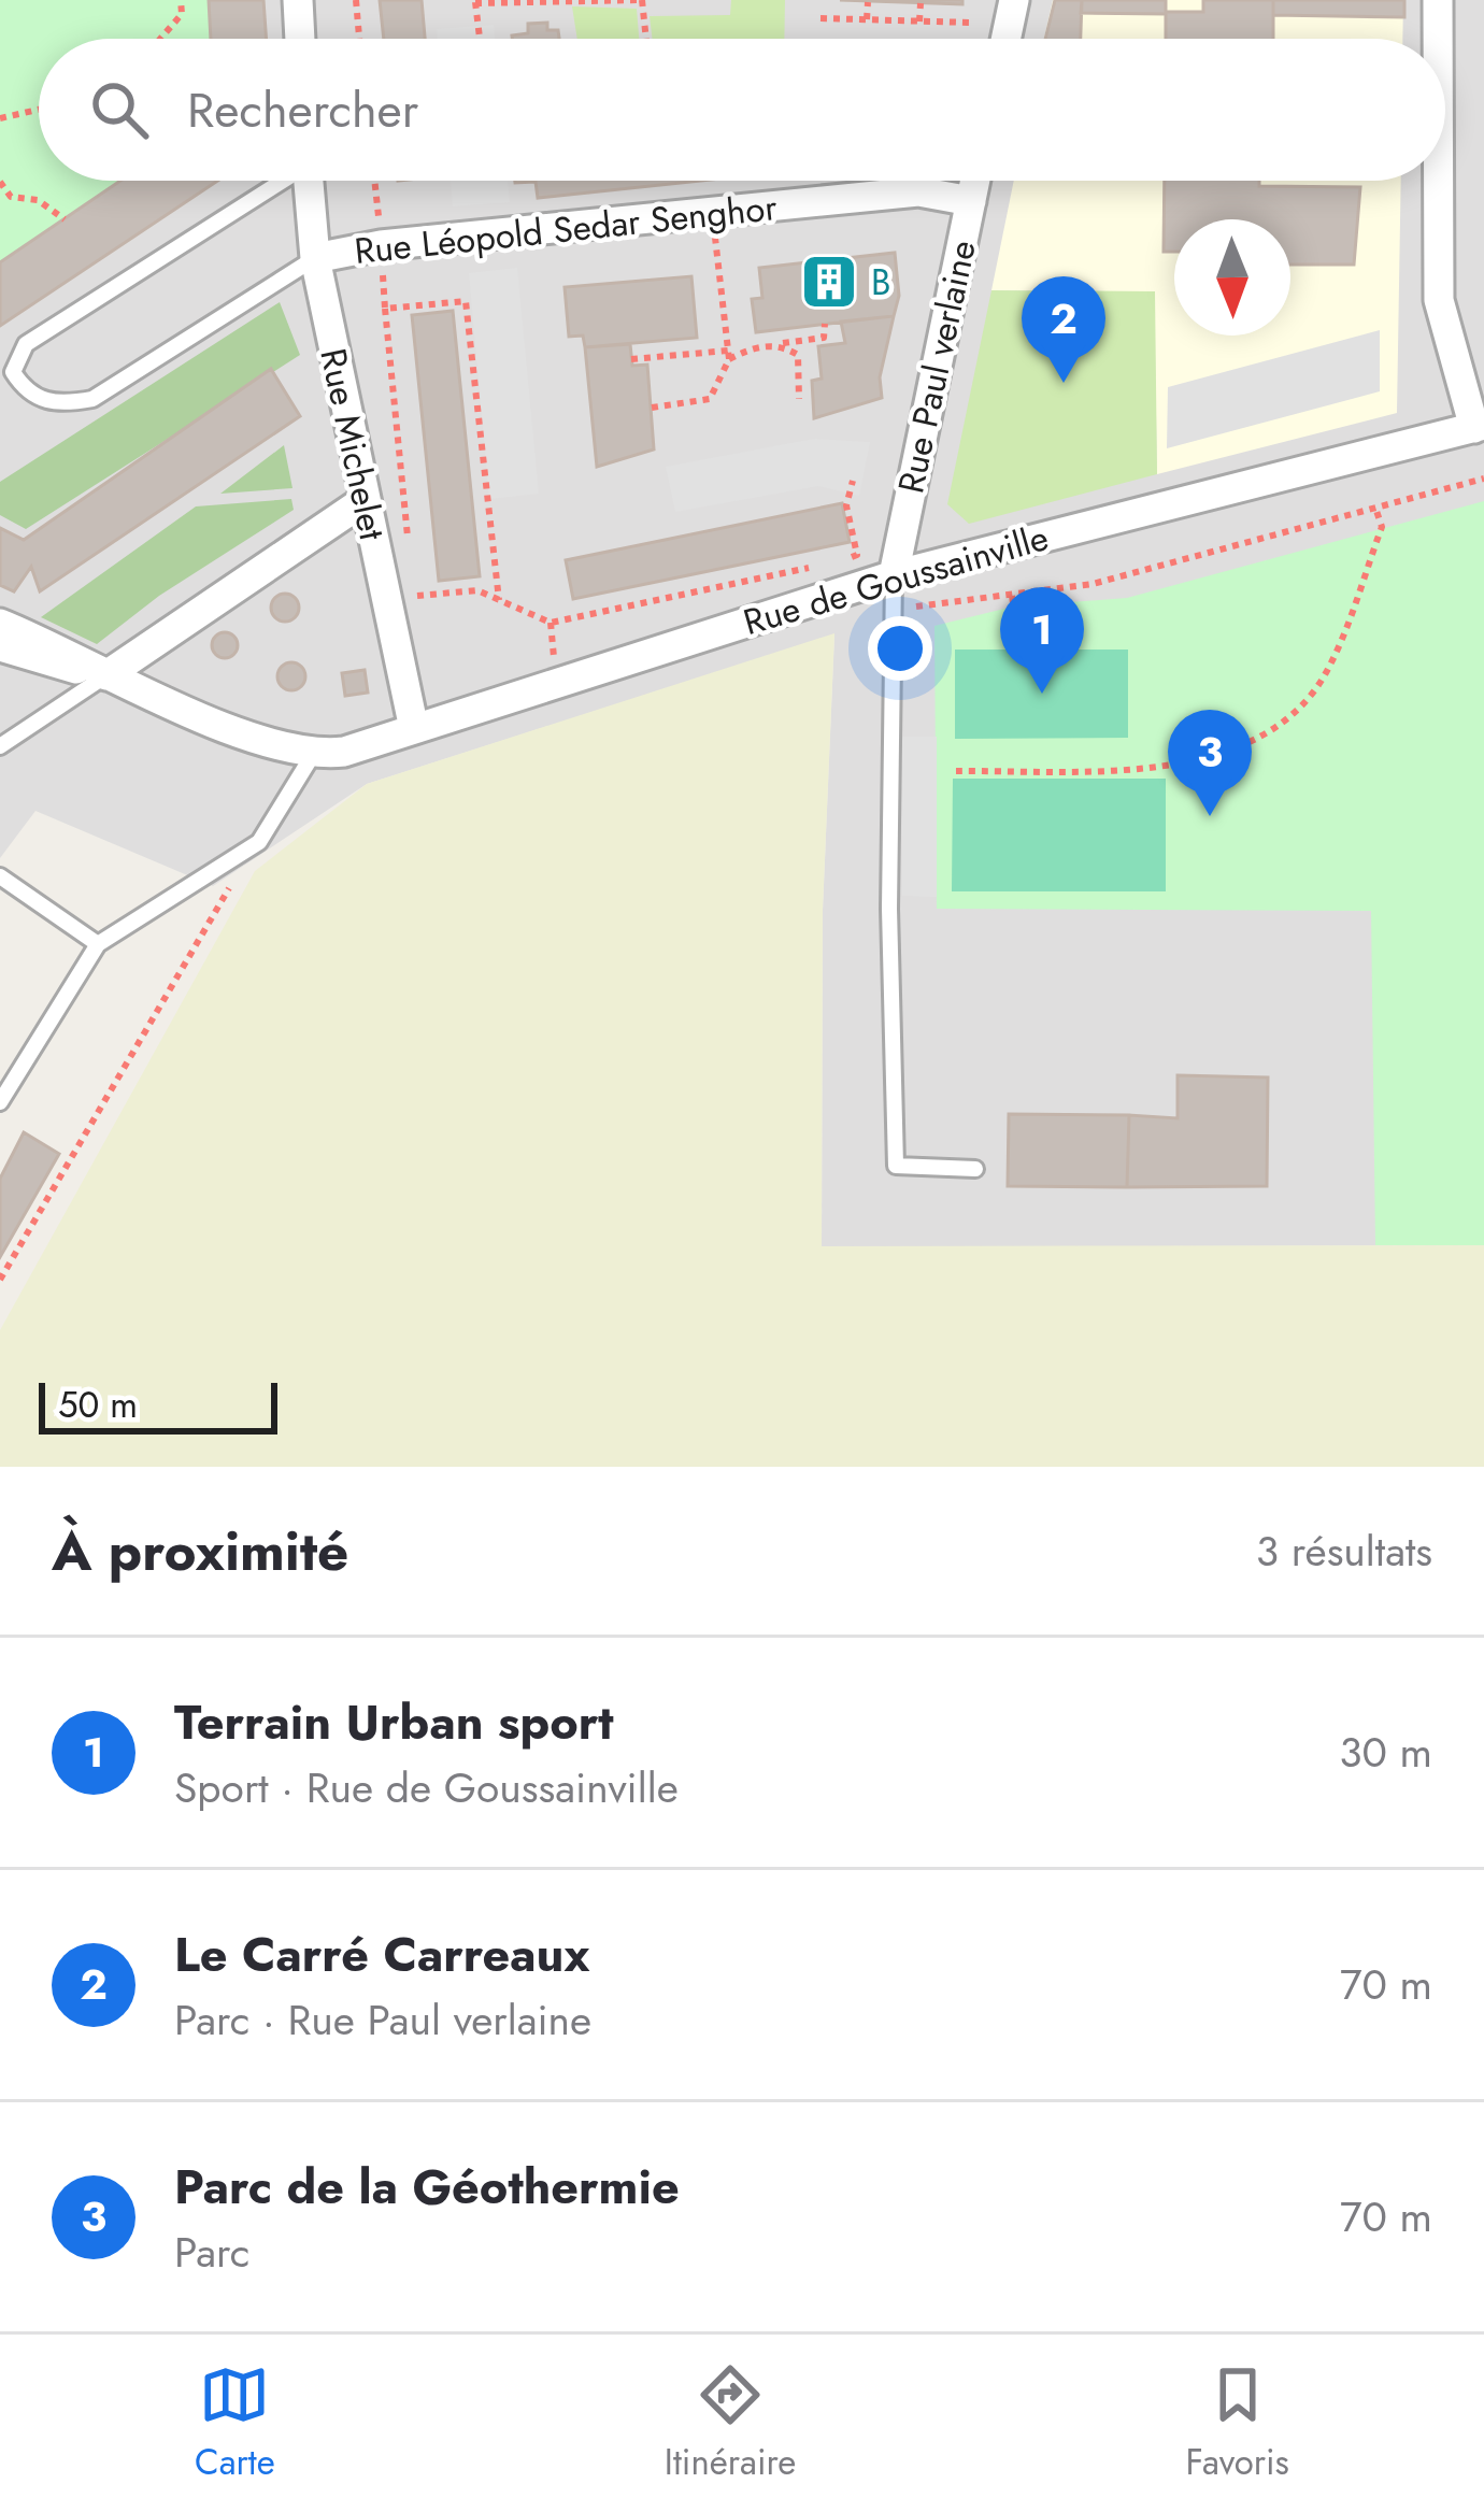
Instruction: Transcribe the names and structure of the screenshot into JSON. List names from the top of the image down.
{
  "streets": {
    "street": [
      "Rue Léopold Sedar Senghor",
      "Rue Paul verlaine",
      "Rue Michelet",
      "Rue de Goussainville"
    ]
  },
  "crossings": [
    ["Rue Léopold Sedar Senghor", "Rue Paul verlaine"],
    ["Rue Léopold Sedar Senghor", "Rue Michelet"],
    ["Rue Paul verlaine", "Rue de Goussainville"],
    ["Rue Michelet", "Rue de Goussainville"]
  ],
  "places": {
    "building": ["B"]
  },
  "scale_bar": "50 m",
  "north": "bottom",
  "page": {
    "search": "Rechercher",
    "pins": ["2", "1", "3"],
    "scale": "50 m",
    "heading": ["À proximité", "3 résultats"],
    "list": [
      {
        "mark": "1",
        "name": "Terrain Urban sport",
        "note": "Sport · Rue de Goussainville",
        "value": "30 m"
      },
      {
        "mark": "2",
        "name": "Le Carré Carreaux",
        "note": "Parc · Rue Paul verlaine",
        "value": "70 m"
      },
      {
        "mark": "3",
        "name": "Parc de la Géothermie",
        "note": "Parc",
        "value": "70 m"
      }
    ],
    "nav": ["Carte", "Itinéraire", "Favoris"]
  }
}
